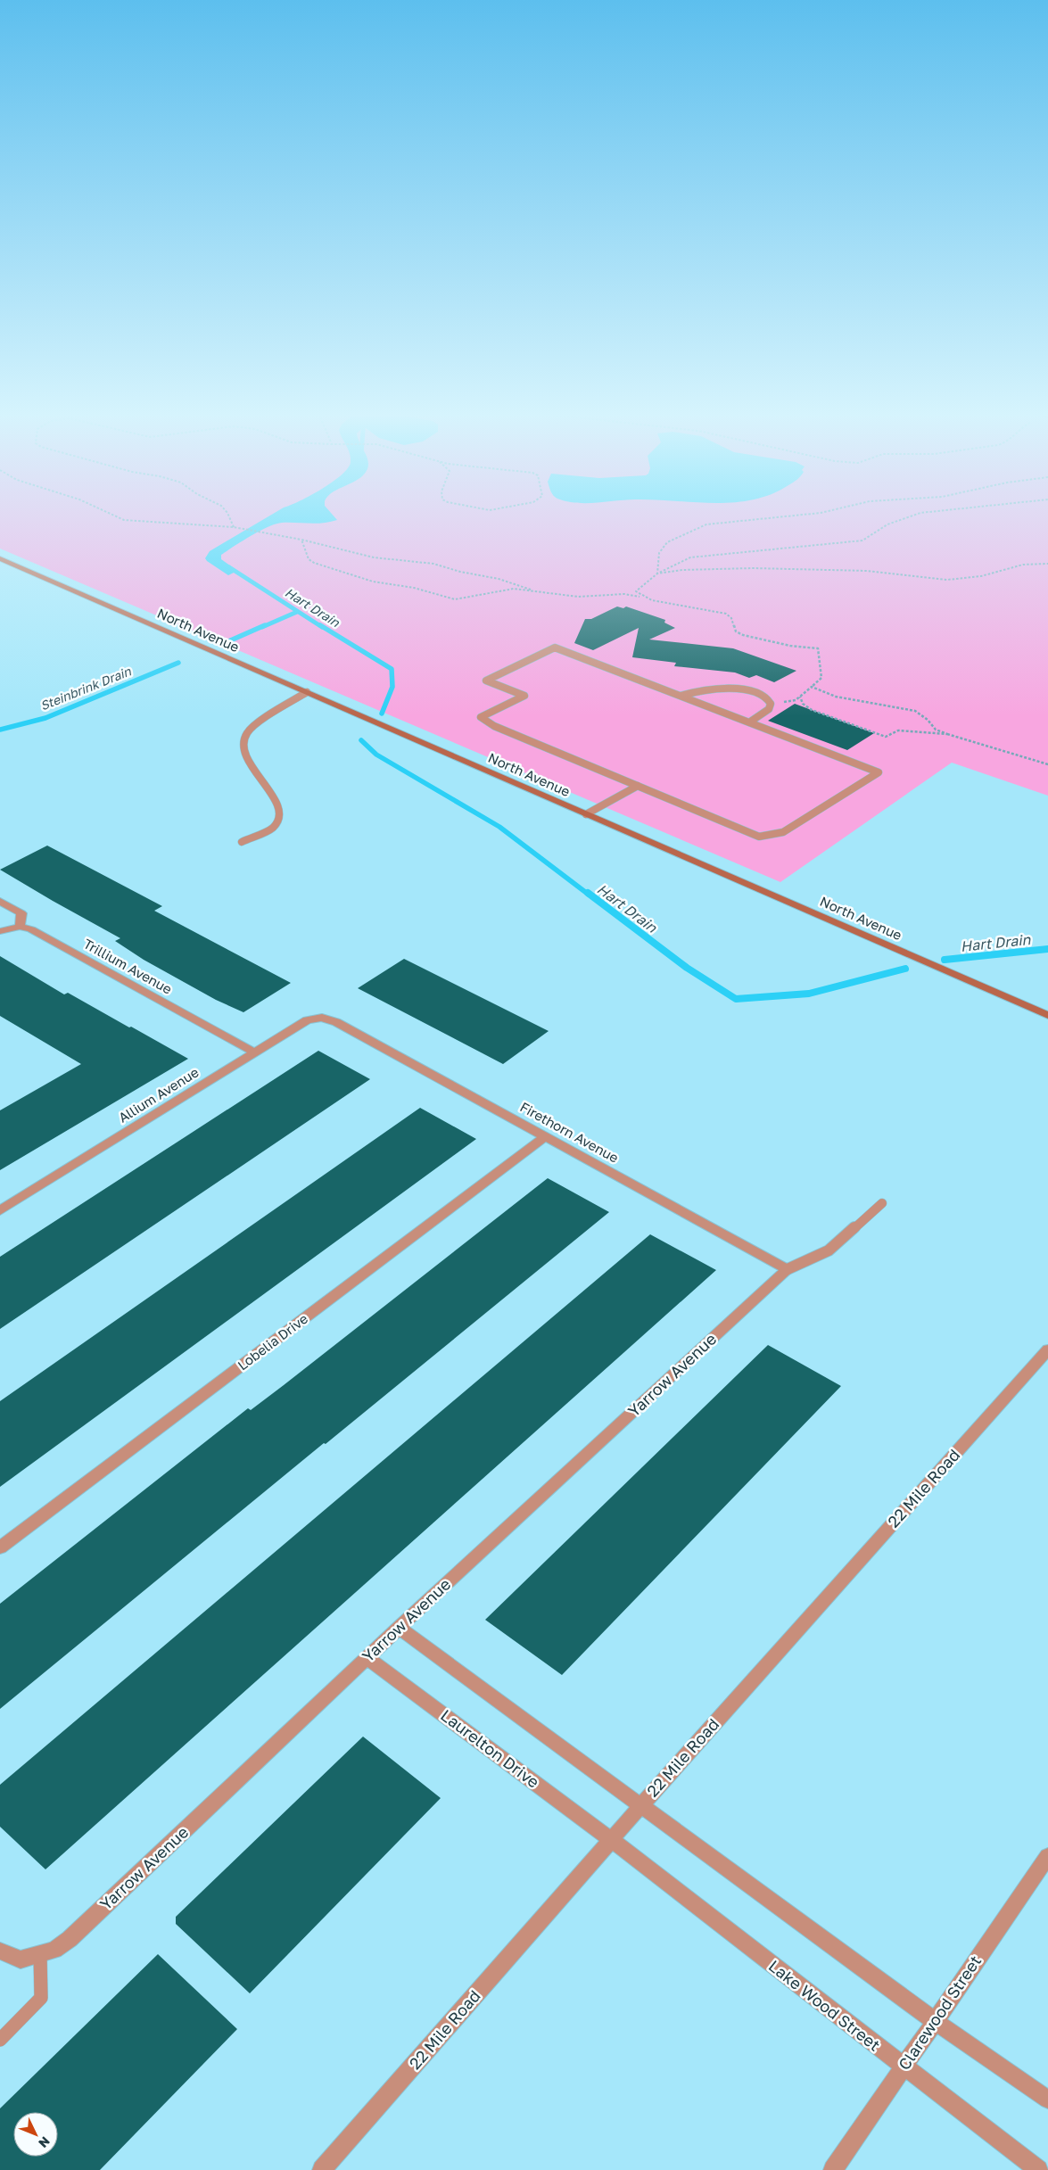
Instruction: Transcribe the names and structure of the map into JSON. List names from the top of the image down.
{
  "streets": {
    "street": [
      "North Avenue",
      "Trillium Avenue",
      "Allium Avenue",
      "Firethorn Avenue",
      "Lobelia Drive",
      "Yarrow Avenue",
      "22 Mile Road",
      "Laurelton Drive",
      "Lake Wood Street",
      "Clarewood Street"
    ]
  },
  "crossings": [
    ["Trillium Avenue", "Allium Avenue"],
    ["Allium Avenue", "Firethorn Avenue"],
    ["Firethorn Avenue", "Lobelia Drive"],
    ["Firethorn Avenue", "Yarrow Avenue"],
    ["Yarrow Avenue", "Laurelton Drive"],
    ["22 Mile Road", "Laurelton Drive"],
    ["22 Mile Road", "Lake Wood Street"],
    ["Laurelton Drive", "Lake Wood Street"],
    ["Lake Wood Street", "Clarewood Street"]
  ],
  "water": ["Hart Drain", "Steinbrink Drain"],
  "north": "bottom right"
}
